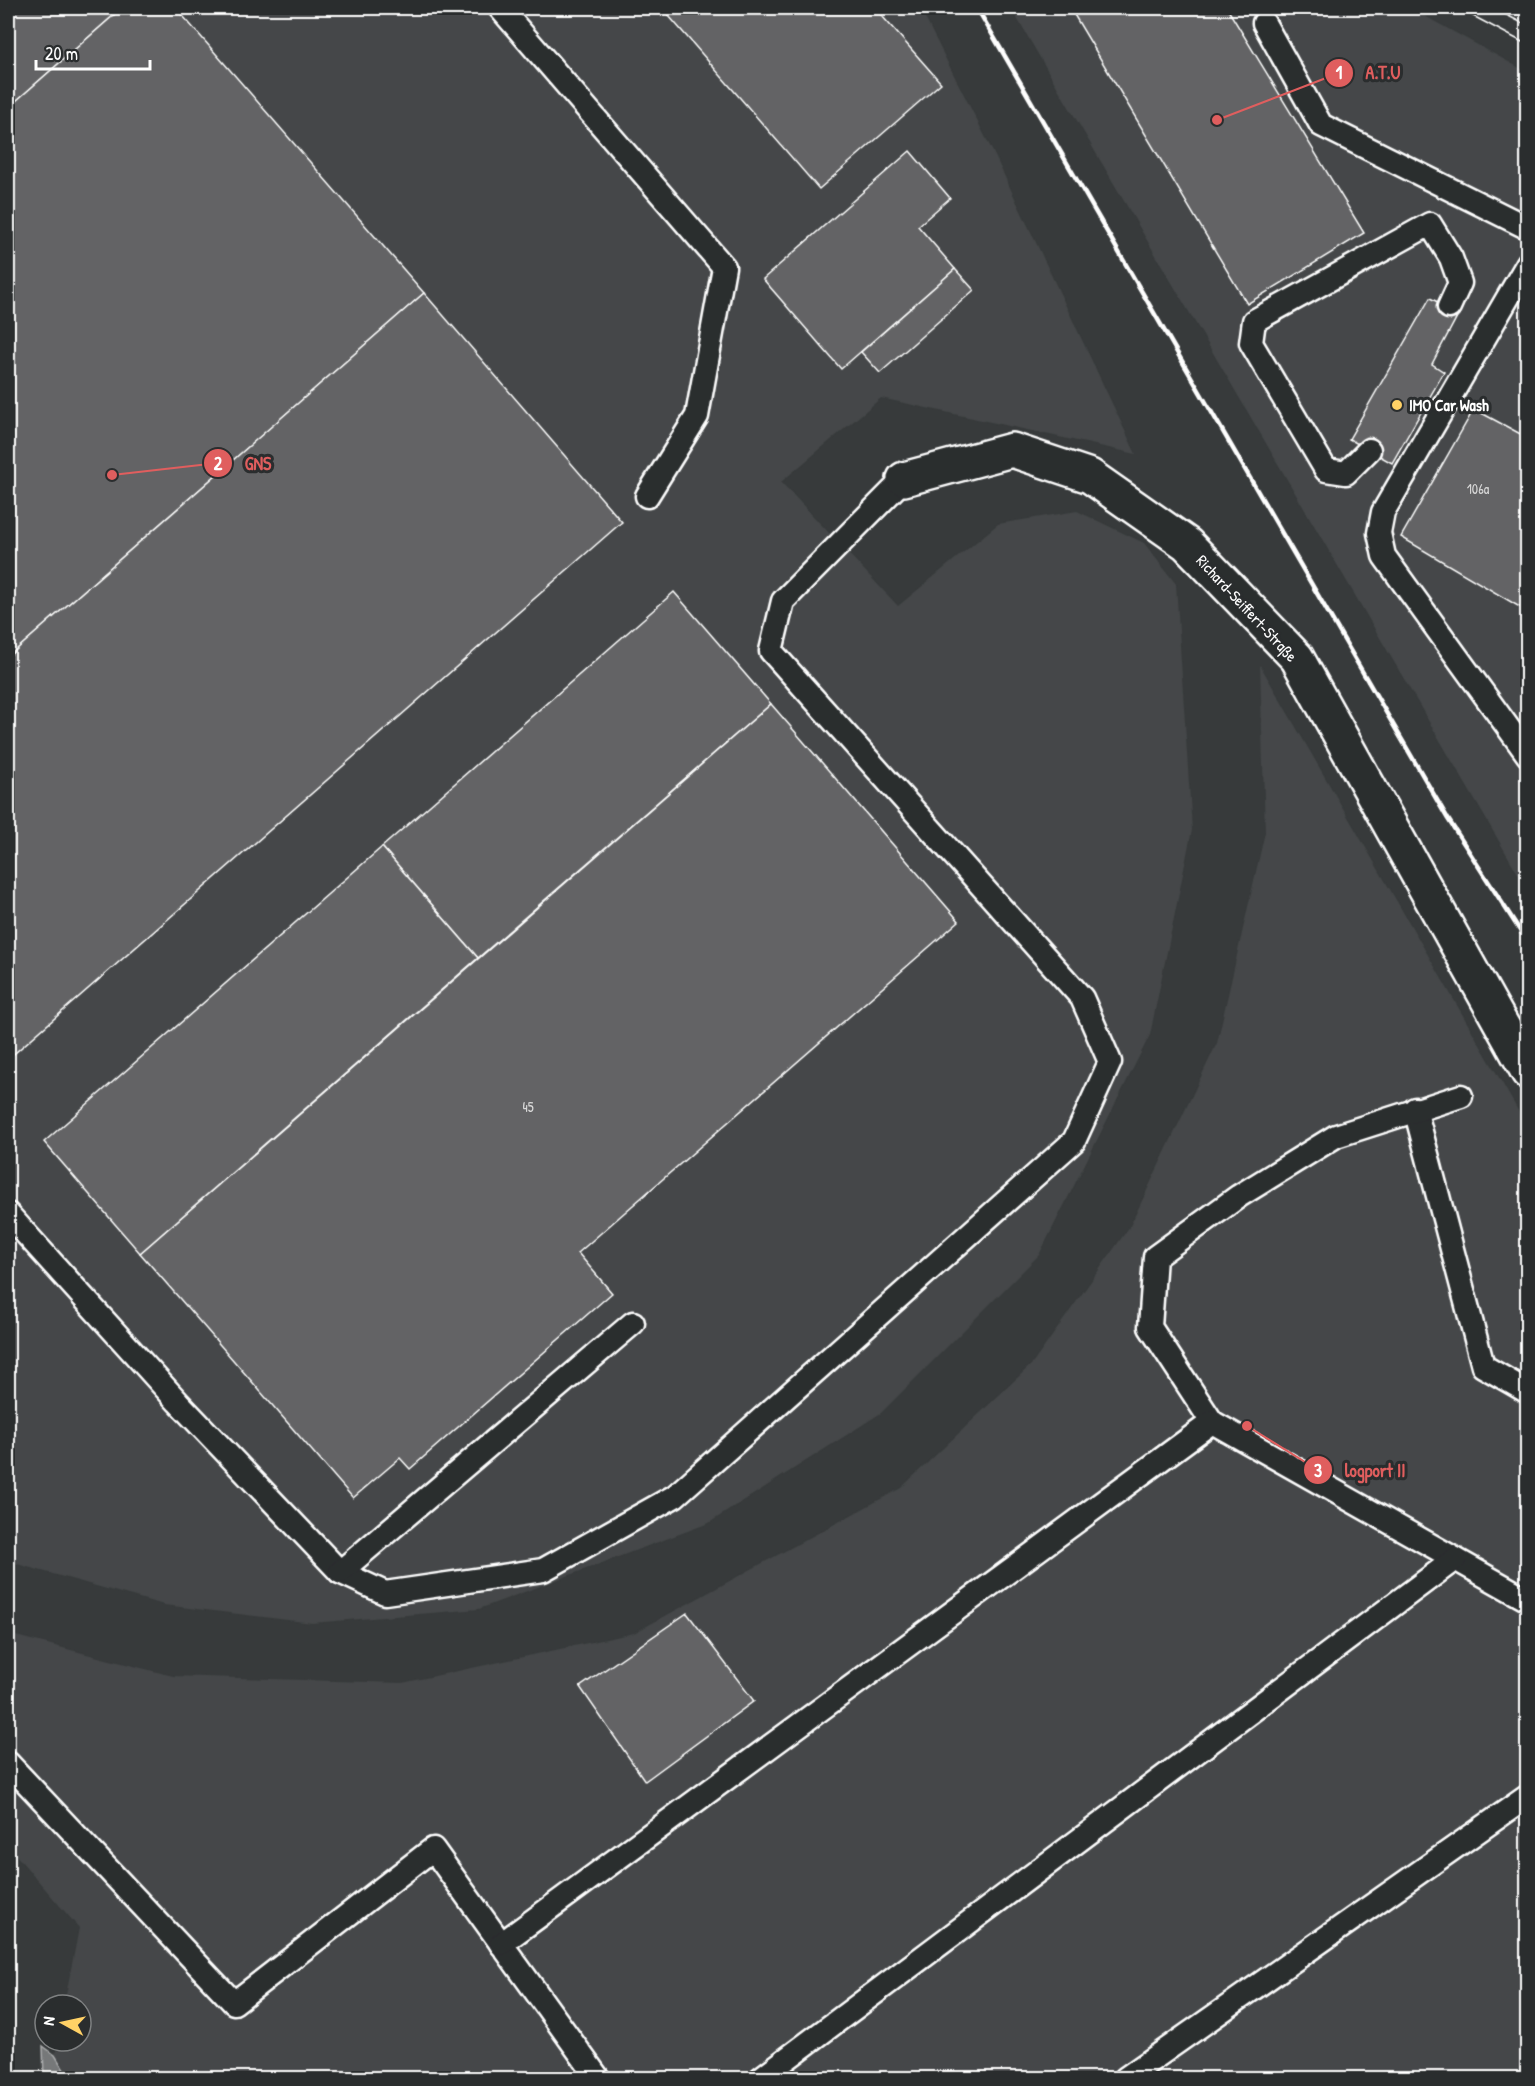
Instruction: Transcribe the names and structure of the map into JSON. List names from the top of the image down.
{
  "streets": {
    "street": ["Richard-Seiffert-Straße"]
  },
  "places": [
    "A.T.U",
    "IMO Car Wash",
    "GNS",
    "logport II"
  ],
  "house_numbers": ["106a", "45"],
  "scale_bar": "20 m",
  "north": "left"
}
